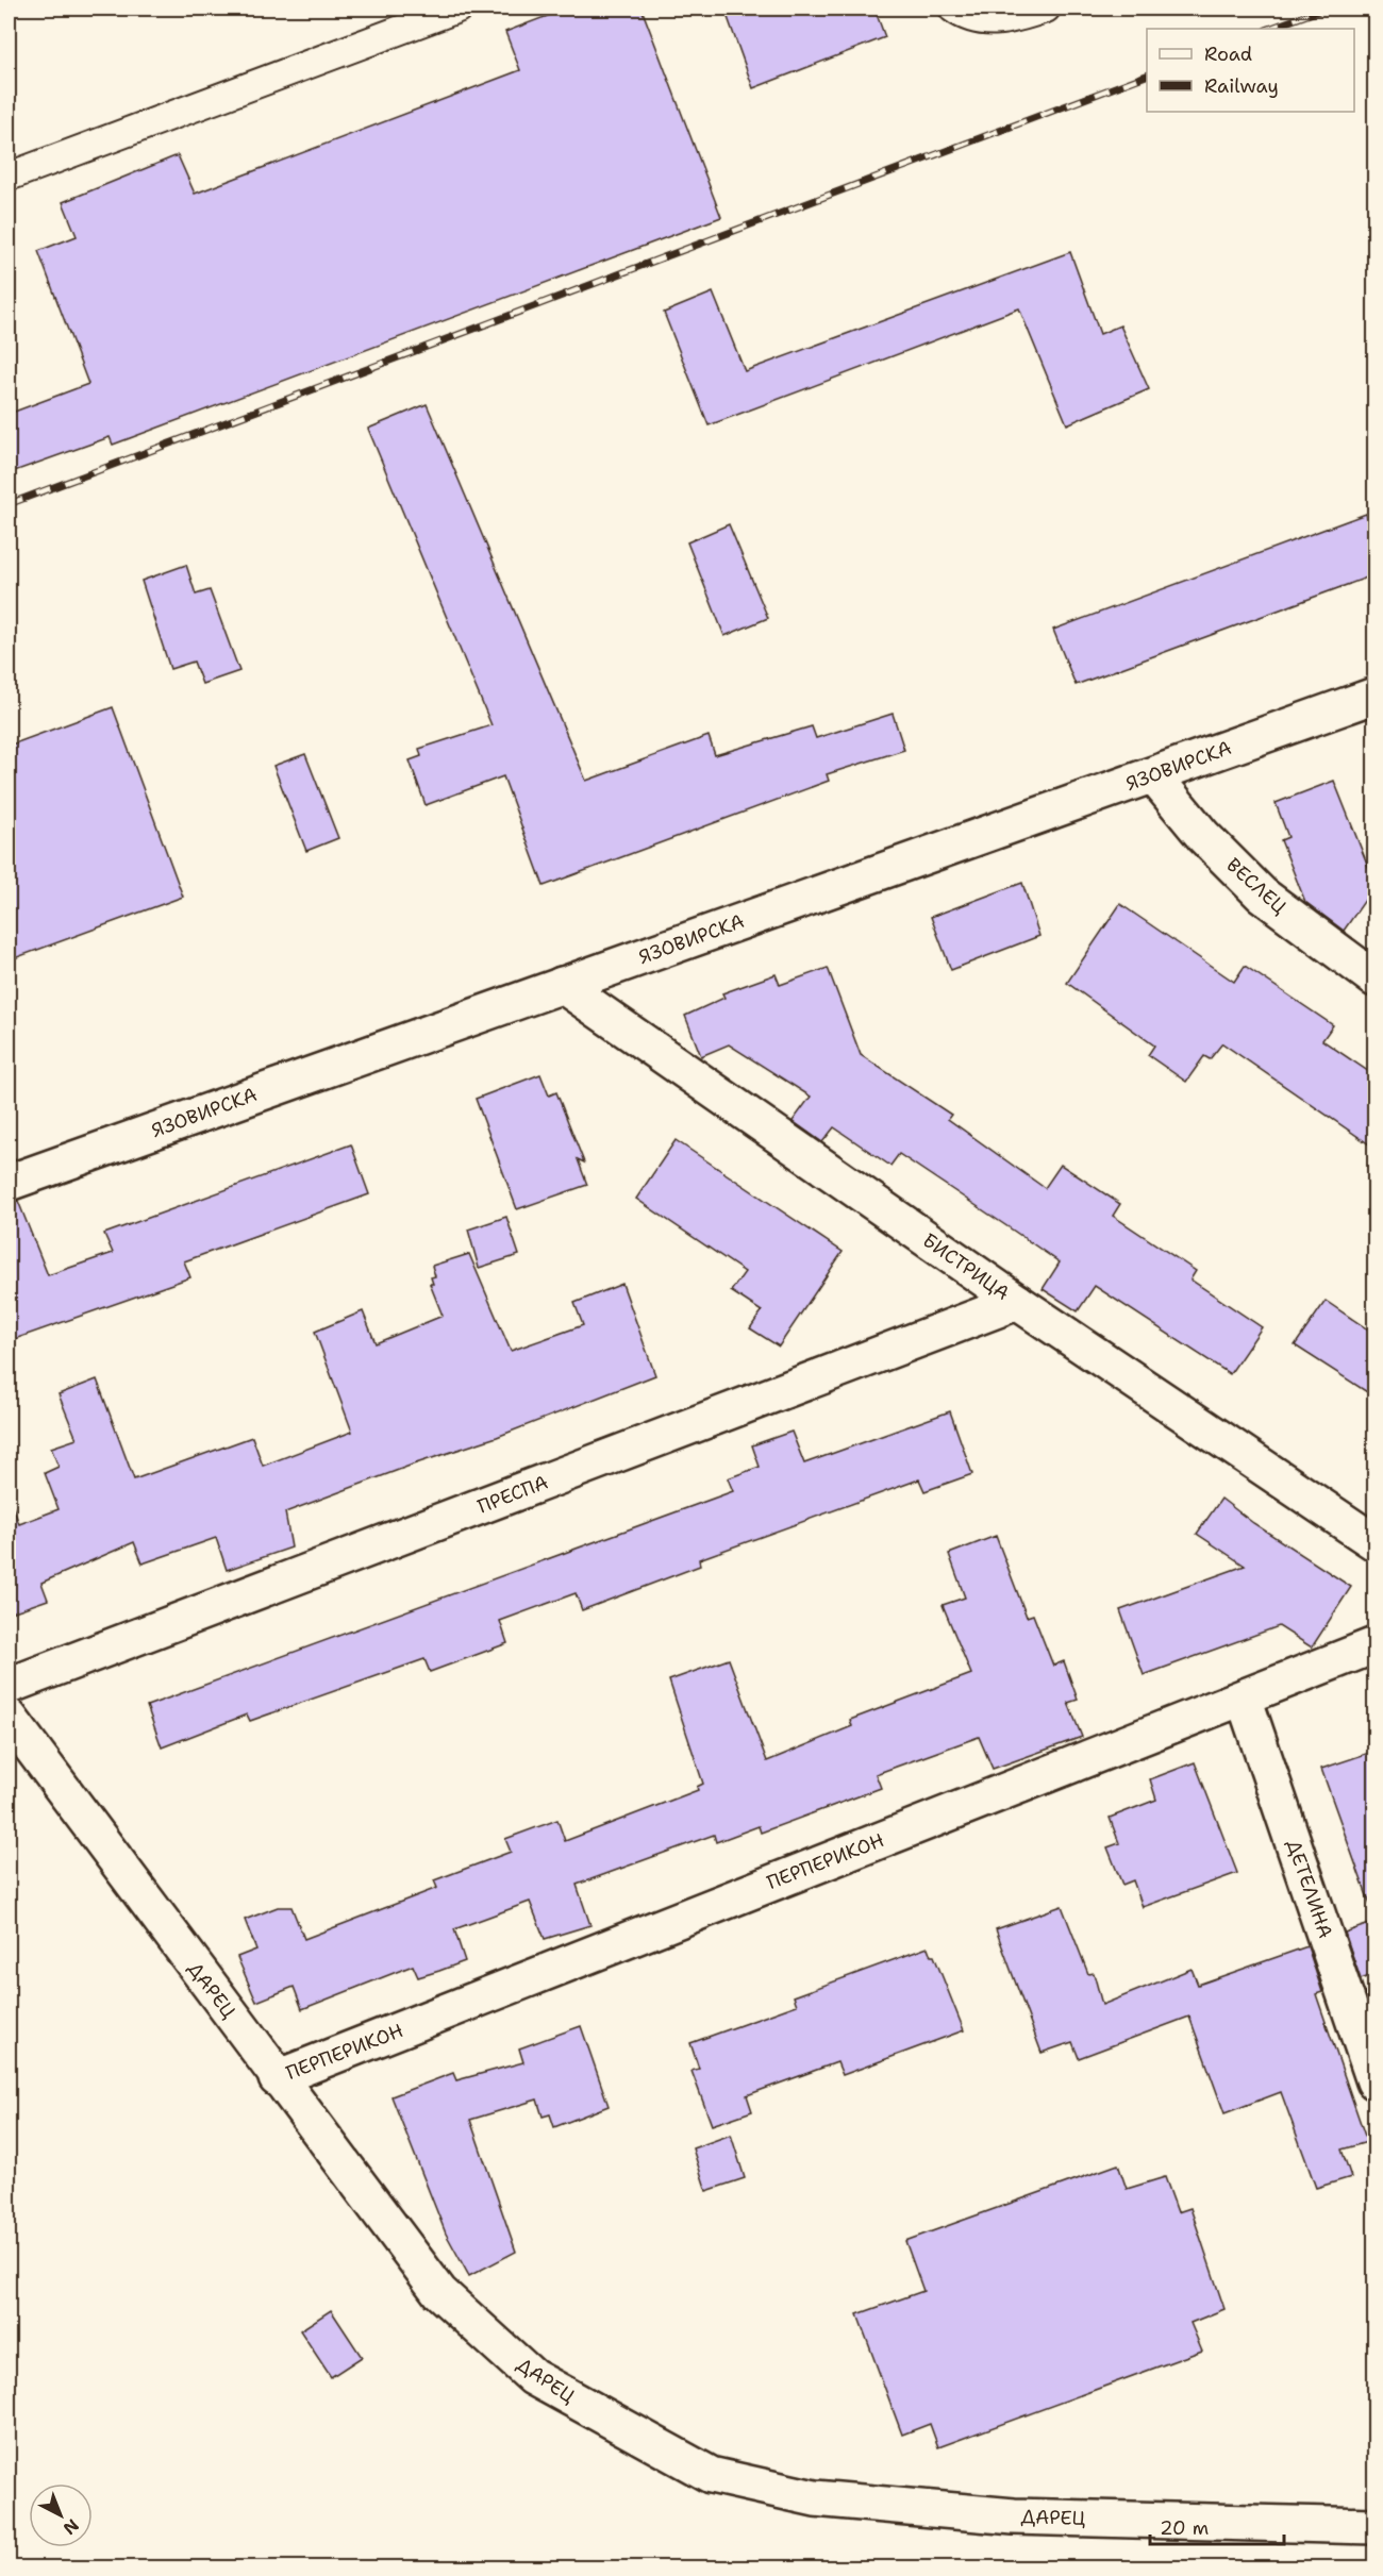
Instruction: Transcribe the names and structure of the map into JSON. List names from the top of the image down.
{
  "streets": {
    "street": [
      "ЯЗОВИРСКА",
      "ВЕСЛЕЦ",
      "БИСТРИЦА",
      "ПРЕСПА",
      "ПЕРПЕРИКОН",
      "ДЕТЕЛИНА",
      "ДАРЕЦ"
    ]
  },
  "crossings": [
    ["ЯЗОВИРСКА", "ВЕСЛЕЦ"],
    ["ЯЗОВИРСКА", "БИСТРИЦА"],
    ["БИСТРИЦА", "ПРЕСПА"],
    ["ПЕРПЕРИКОН", "ДЕТЕЛИНА"],
    ["ПЕРПЕРИКОН", "ДАРЕЦ"]
  ],
  "legend": ["Road", "Railway"],
  "scale_bar": "20 m",
  "north": "bottom right"
}
